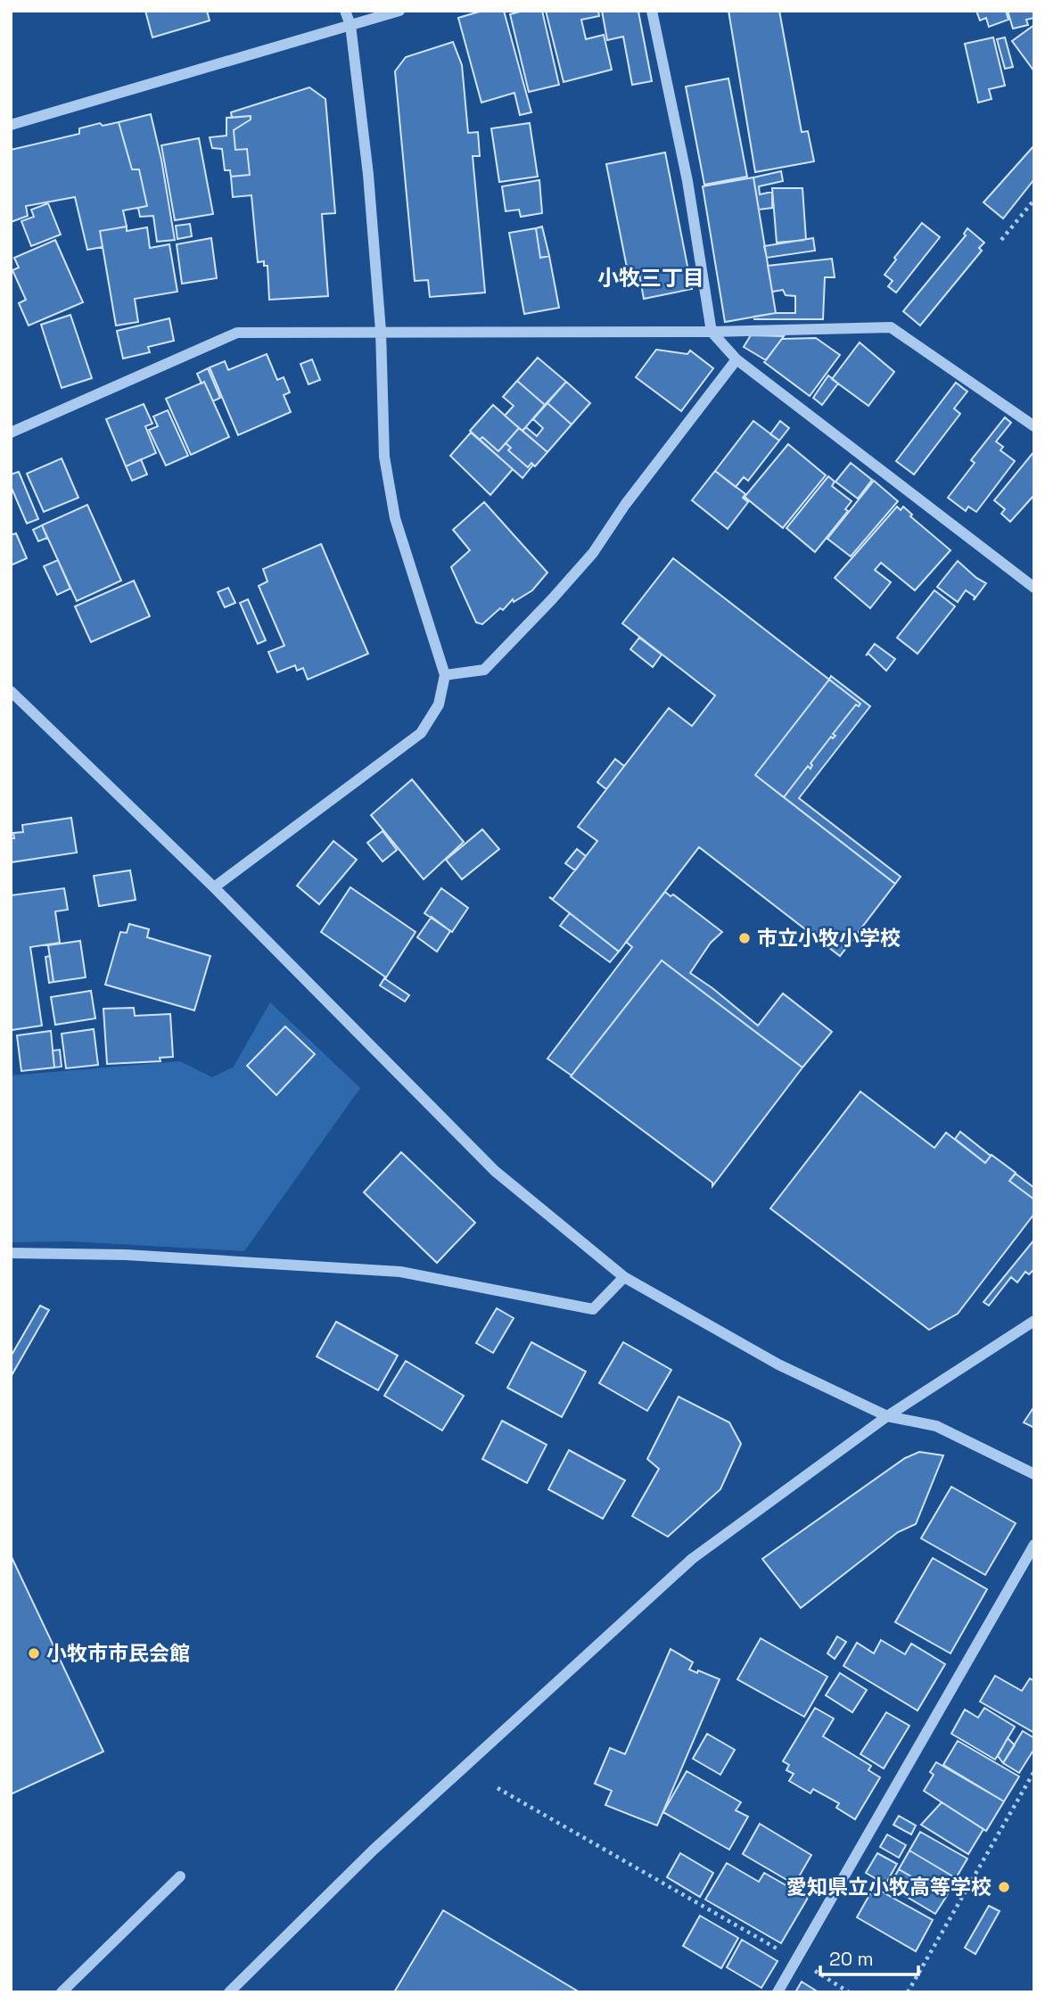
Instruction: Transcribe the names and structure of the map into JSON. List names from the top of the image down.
{
  "districts": ["小牧三丁目"],
  "places": ["市立小牧小学校", "小牧市市民会館", "愛知県立小牧高等学校"],
  "scale_bar": "20 m"
}
